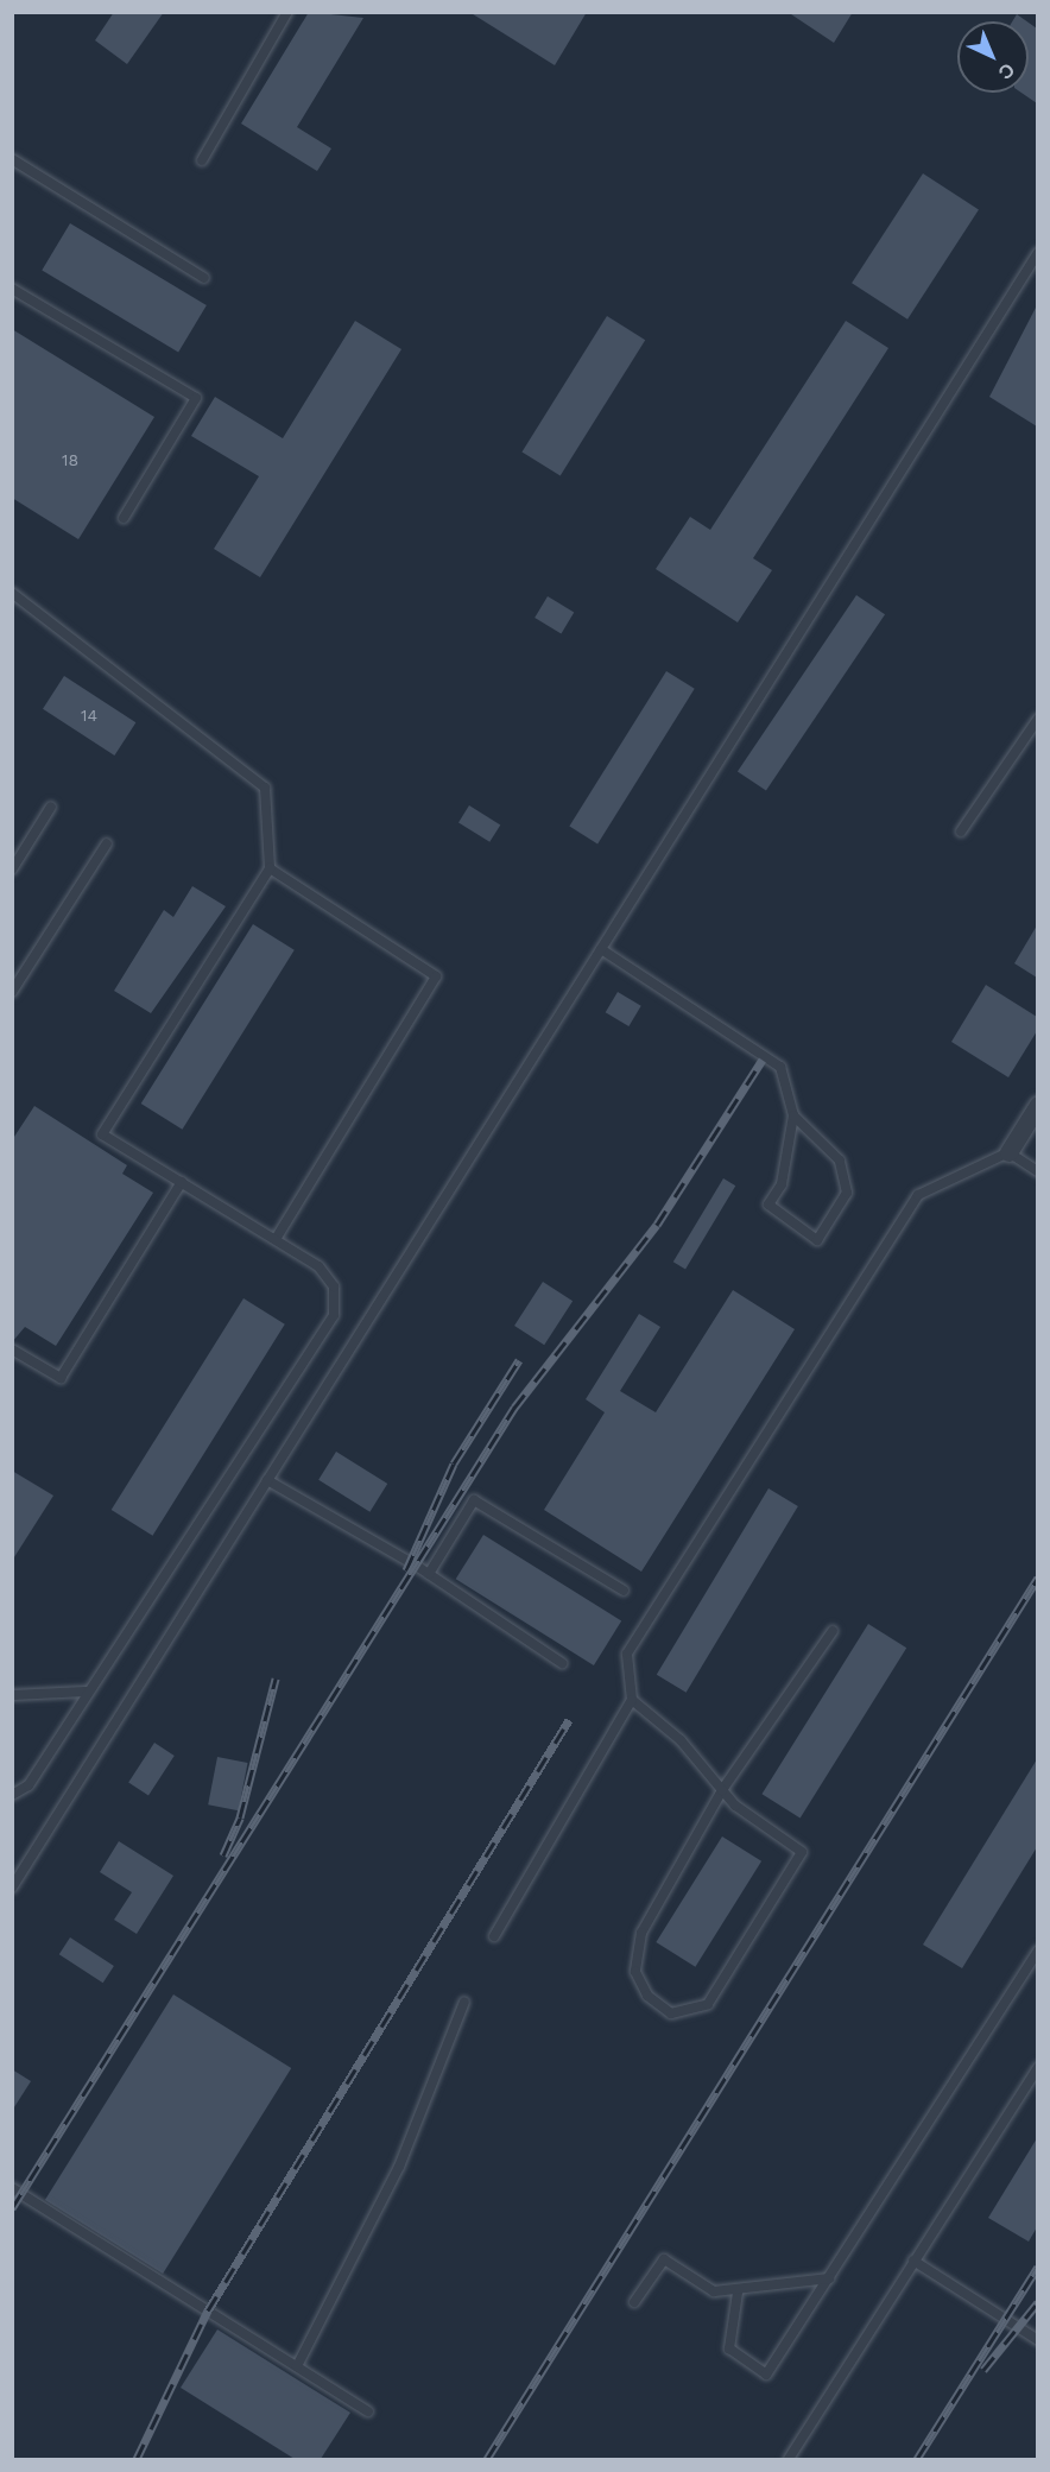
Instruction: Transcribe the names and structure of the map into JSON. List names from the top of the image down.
{
  "house_numbers": ["18", "14"],
  "north": "bottom right"
}
